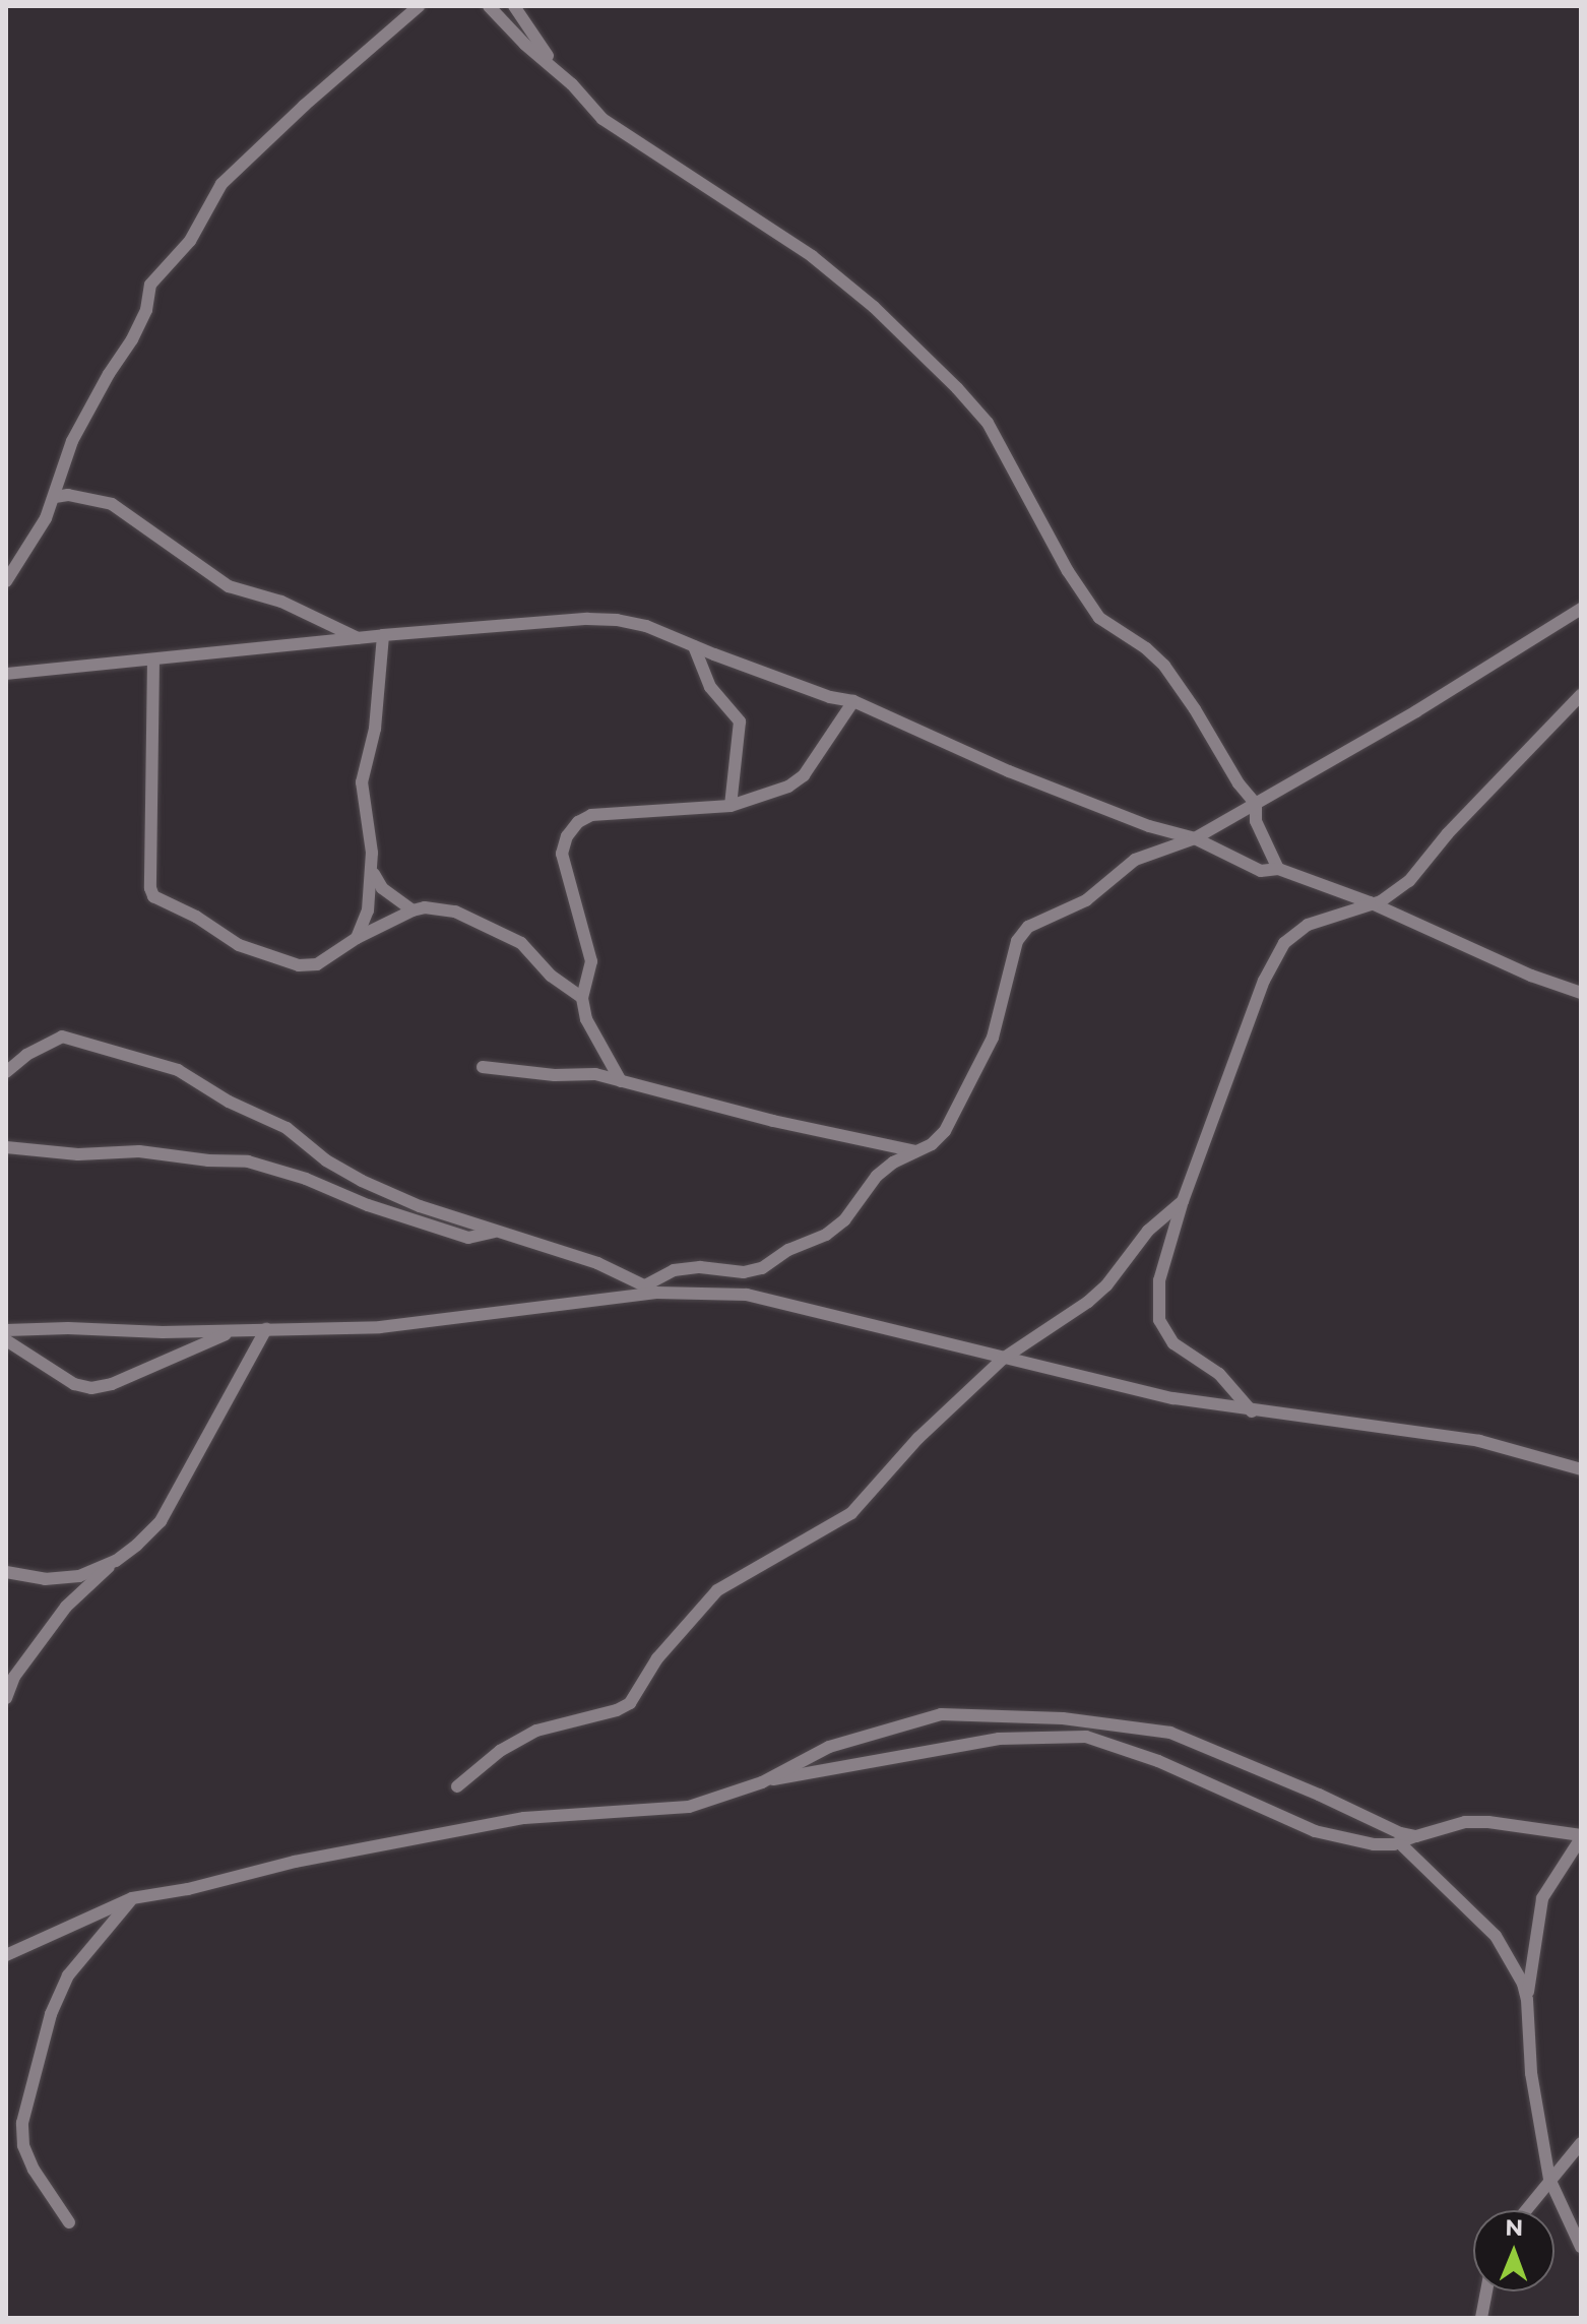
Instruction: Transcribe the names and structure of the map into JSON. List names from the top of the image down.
{
  "north": "top"
}
